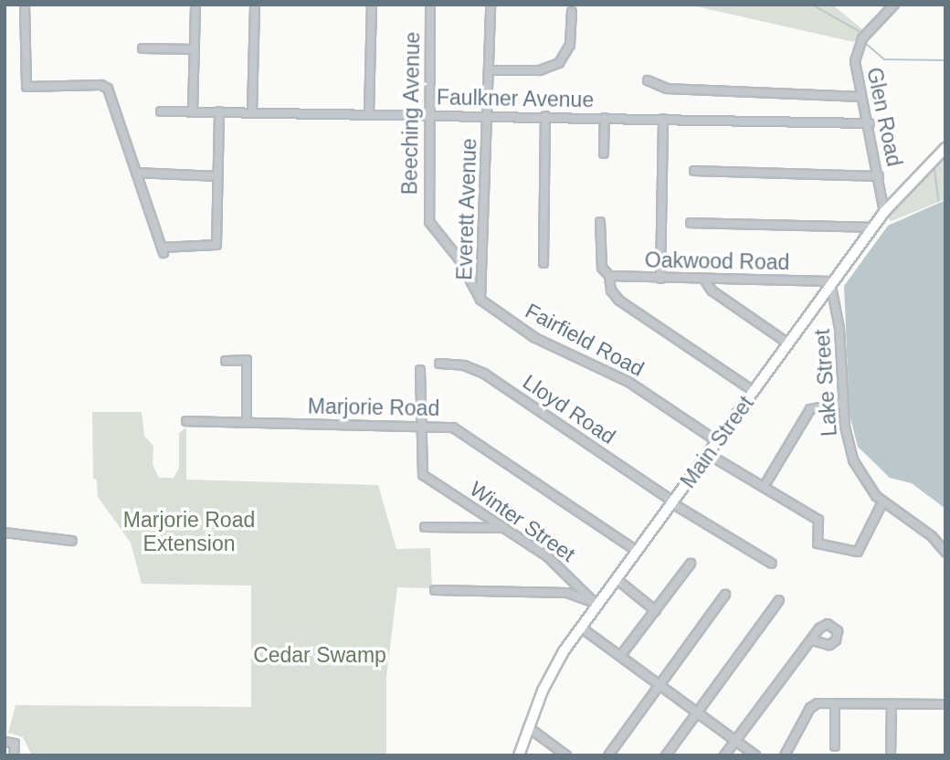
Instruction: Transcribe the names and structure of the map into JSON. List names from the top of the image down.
{
  "streets": {
    "main road": ["Main Street"],
    "street": [
      "Faulkner Avenue",
      "Beeching Avenue",
      "Glen Road",
      "Everett Avenue",
      "Oakwood Road",
      "Fairfield Road",
      "Lake Street",
      "Marjorie Road",
      "Lloyd Road",
      "Winter Street"
    ]
  },
  "crossings": [
    ["Faulkner Avenue", "Beeching Avenue"],
    ["Faulkner Avenue", "Glen Road"],
    ["Faulkner Avenue", "Everett Avenue"],
    ["Beeching Avenue", "Fairfield Road"],
    ["Glen Road", "Main Street"],
    ["Everett Avenue", "Fairfield Road"],
    ["Oakwood Road", "Lake Street"],
    ["Oakwood Road", "Main Street"],
    ["Fairfield Road", "Main Street"],
    ["Lake Street", "Main Street"],
    ["Marjorie Road", "Main Street"],
    ["Marjorie Road", "Winter Street"],
    ["Lloyd Road", "Main Street"],
    ["Main Street", "Winter Street"]
  ],
  "parks": ["Marjorie Road Extension", "Cedar Swamp"]
}
